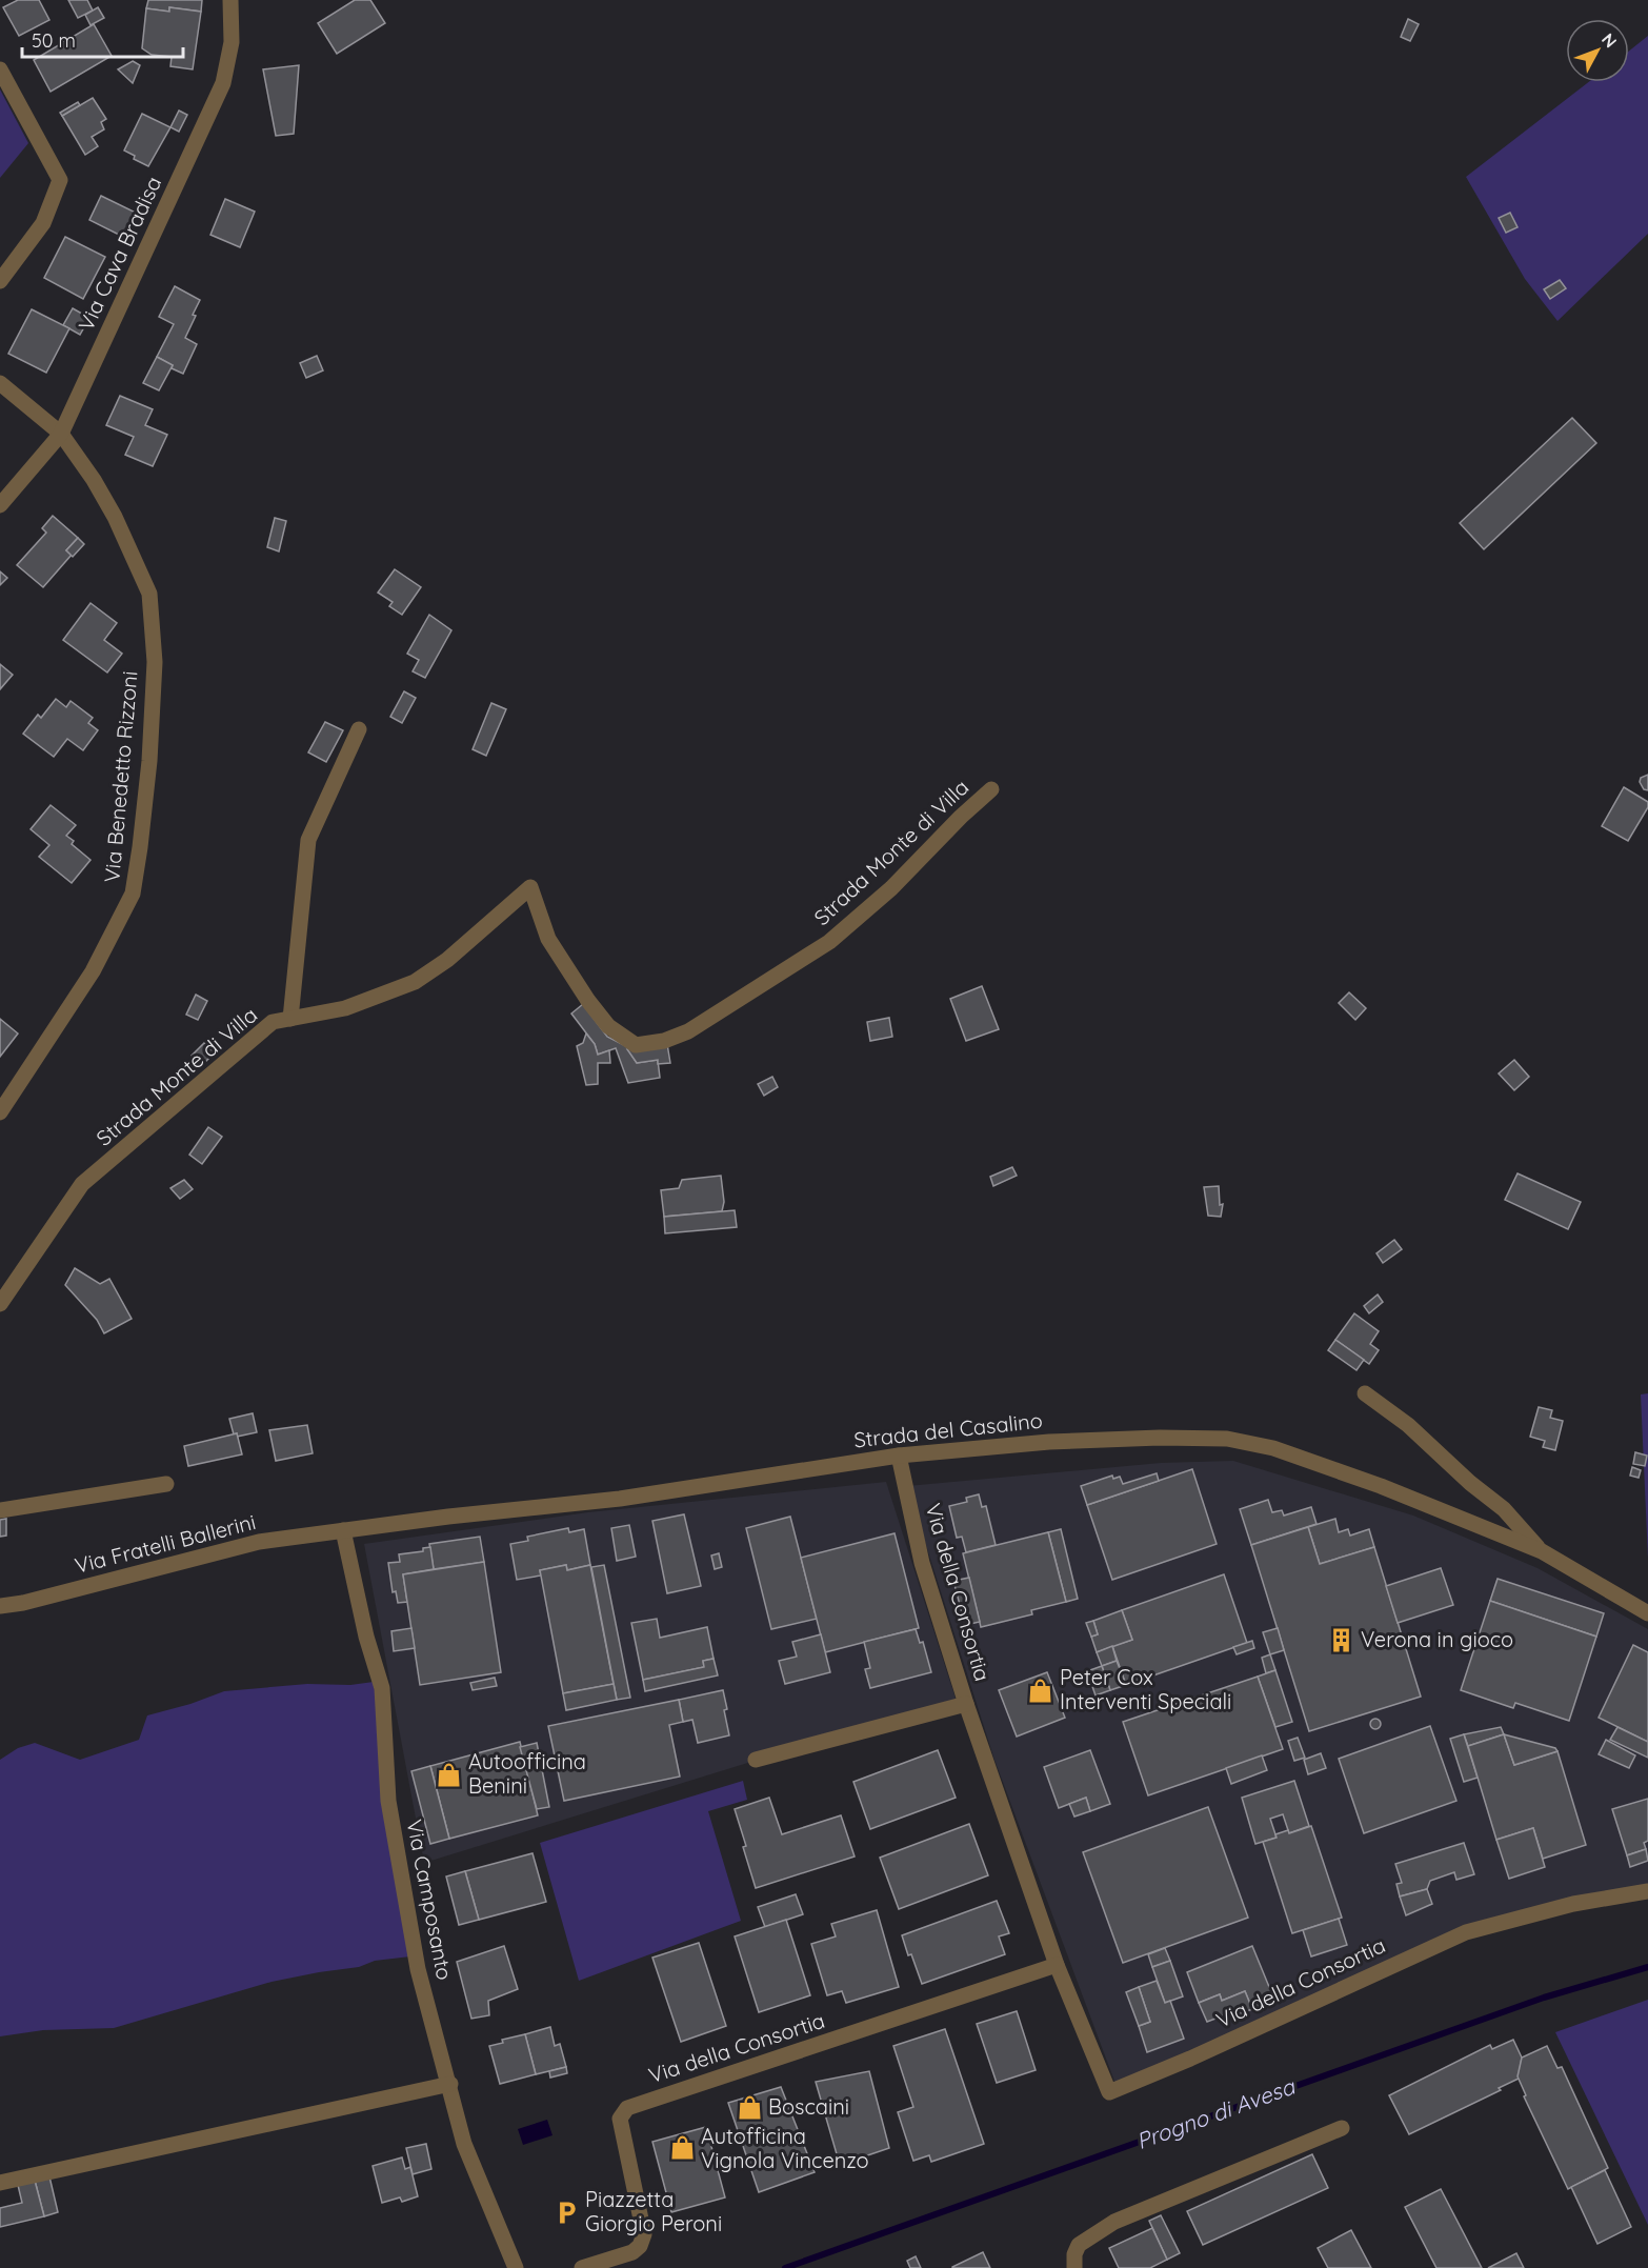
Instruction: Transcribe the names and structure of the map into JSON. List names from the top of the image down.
{
  "streets": {
    "street": [
      "Via Cava Bradisa",
      "Via Benedetto Rizzoni",
      "Strada Monte di Villa",
      "Strada del Casalino",
      "Via Fratelli Ballerini",
      "Via della Consortia",
      "Via Camposanto"
    ]
  },
  "crossings": [
    ["Via Cava Bradisa", "Via Benedetto Rizzoni"],
    ["Strada del Casalino", "Via Fratelli Ballerini"],
    ["Strada del Casalino", "Via della Consortia"],
    ["Strada del Casalino", "Via Camposanto"],
    ["Via Fratelli Ballerini", "Via Camposanto"]
  ],
  "water": ["Progno di Avesa"],
  "places": {
    "building": ["Verona in gioco"],
    "shop": [
      "Peter Cox Interventi Speciali",
      "Autoofficina Benini",
      "Boscaini",
      "Autofficina Vignola Vincenzo"
    ],
    "parking": ["Piazzetta Giorgio Peroni"]
  },
  "scale_bar": "50 m",
  "north": "top right"
}
